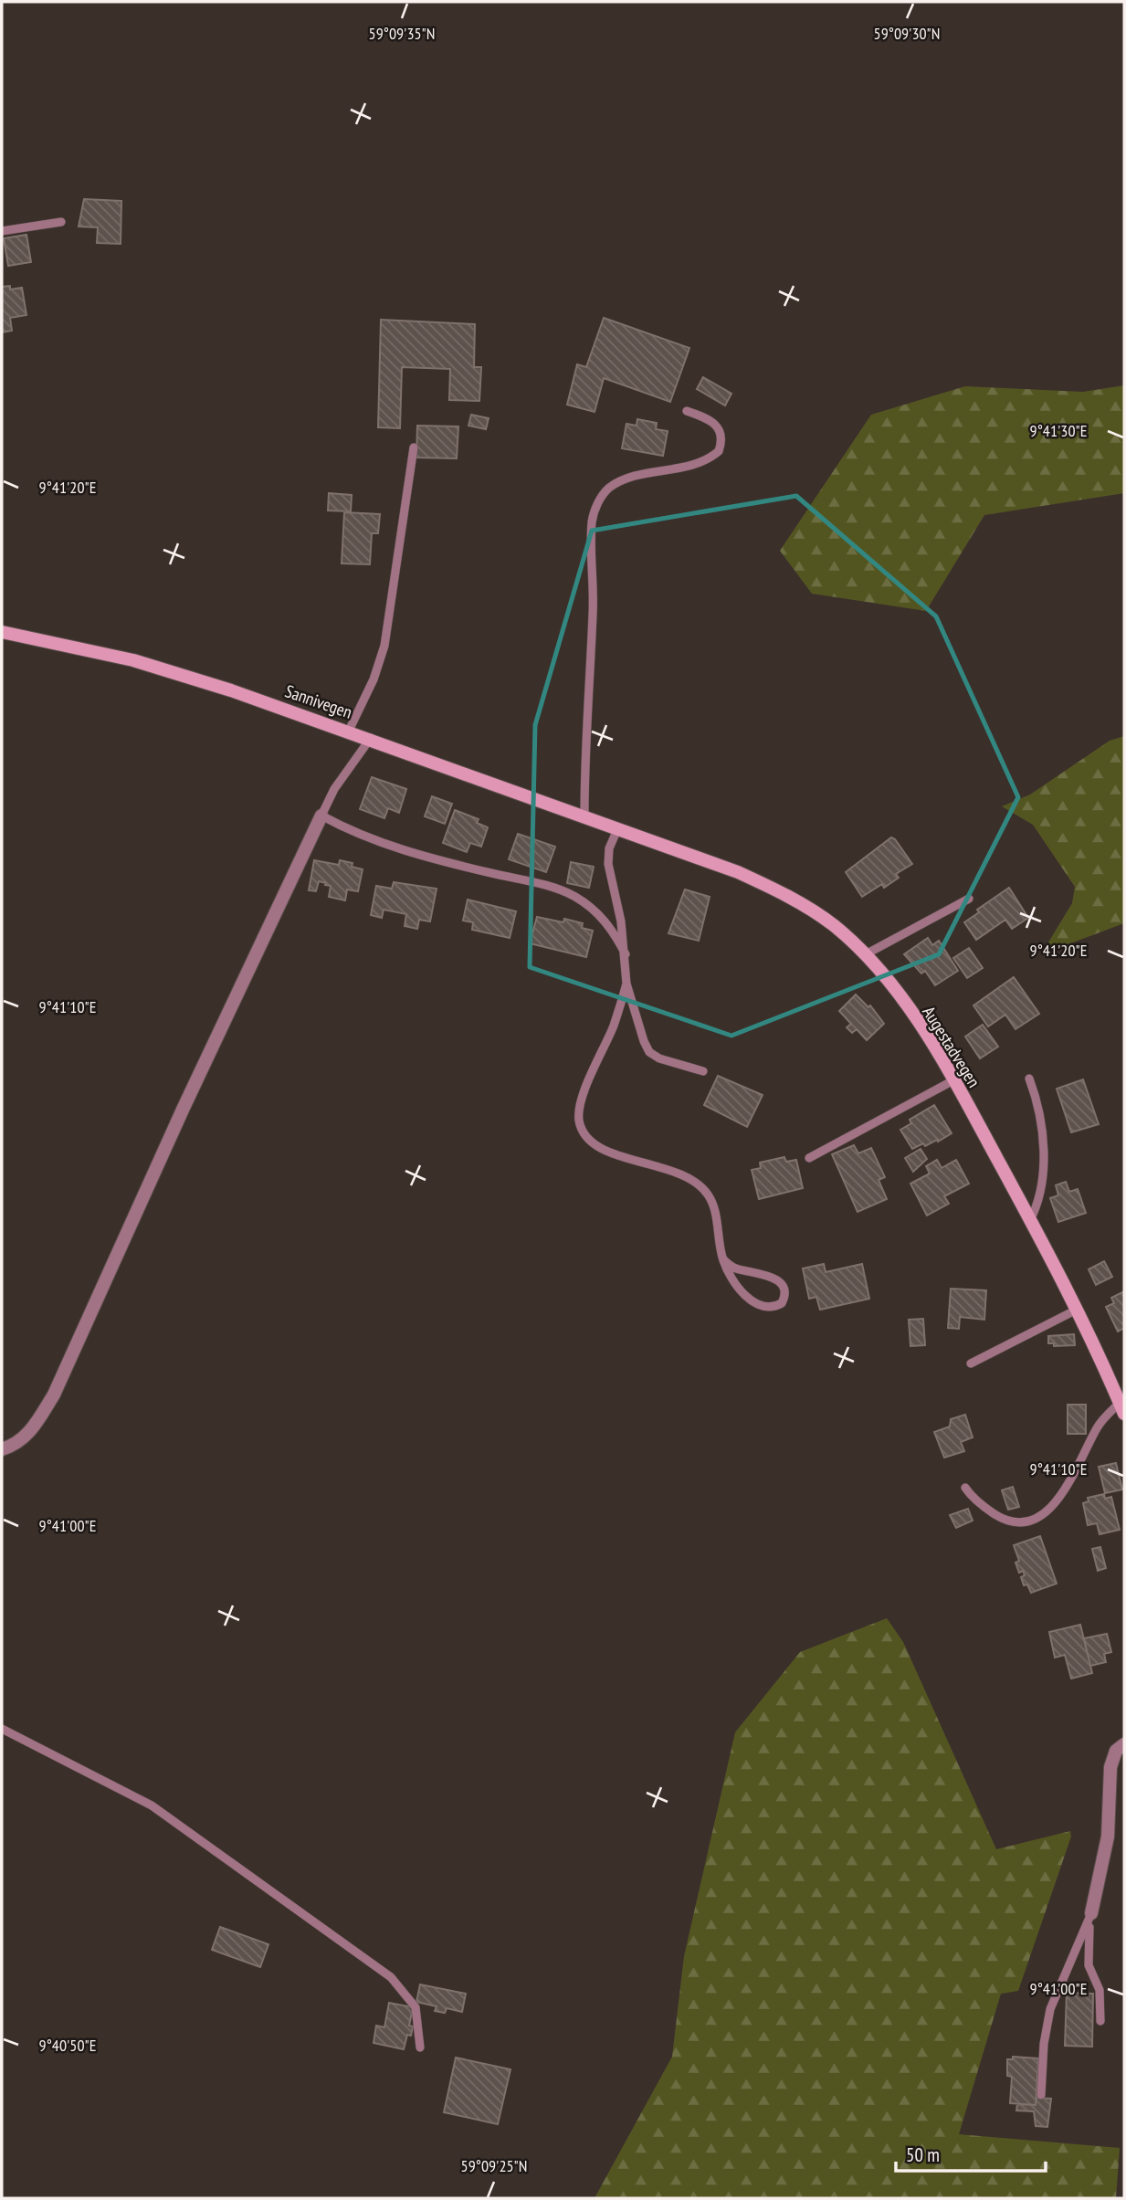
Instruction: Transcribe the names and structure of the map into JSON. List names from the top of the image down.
{
  "streets": {
    "main road": ["Sannivegen", "Augestadvegen"]
  },
  "crossings": [
    ["Sannivegen", "Augestadvegen"]
  ],
  "scale_bar": "50 m",
  "coordinates": [
    "59°09'35\"N",
    "59°09'30\"N",
    "9°41'30\"E",
    "9°41'20\"E",
    "9°41'10\"E",
    "9°41'00\"E",
    "9°40'50\"E",
    "59°09'25\"N"
  ]
}
